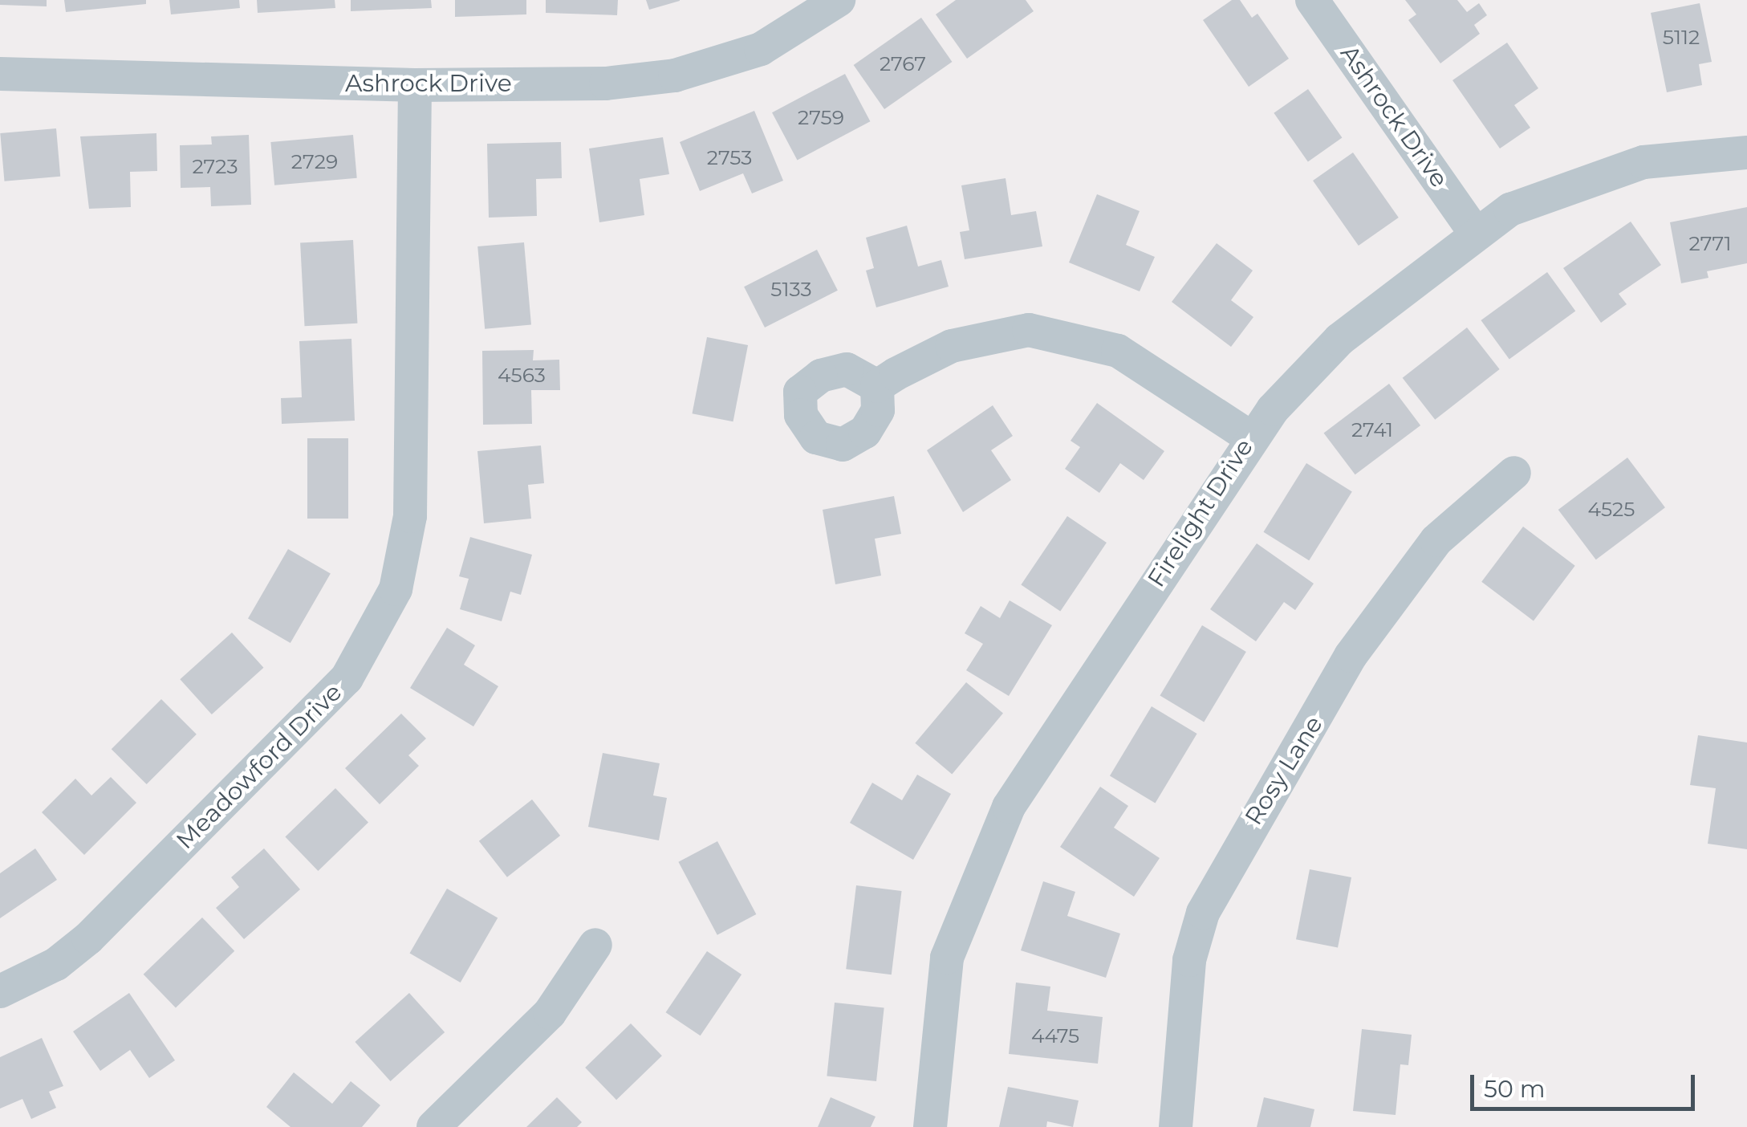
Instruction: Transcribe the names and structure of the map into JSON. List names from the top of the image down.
{
  "streets": {
    "street": [
      "Ashrock Drive",
      "Firelight Drive",
      "Meadowford Drive",
      "Rosy Lane"
    ]
  },
  "crossings": [
    ["Ashrock Drive", "Firelight Drive"],
    ["Ashrock Drive", "Meadowford Drive"]
  ],
  "house_numbers": [
    "5112",
    "2767",
    "2759",
    "2753",
    "2729",
    "2723",
    "2771",
    "5133",
    "4563",
    "2741",
    "4525",
    "4475"
  ],
  "scale_bar": "50 m"
}
